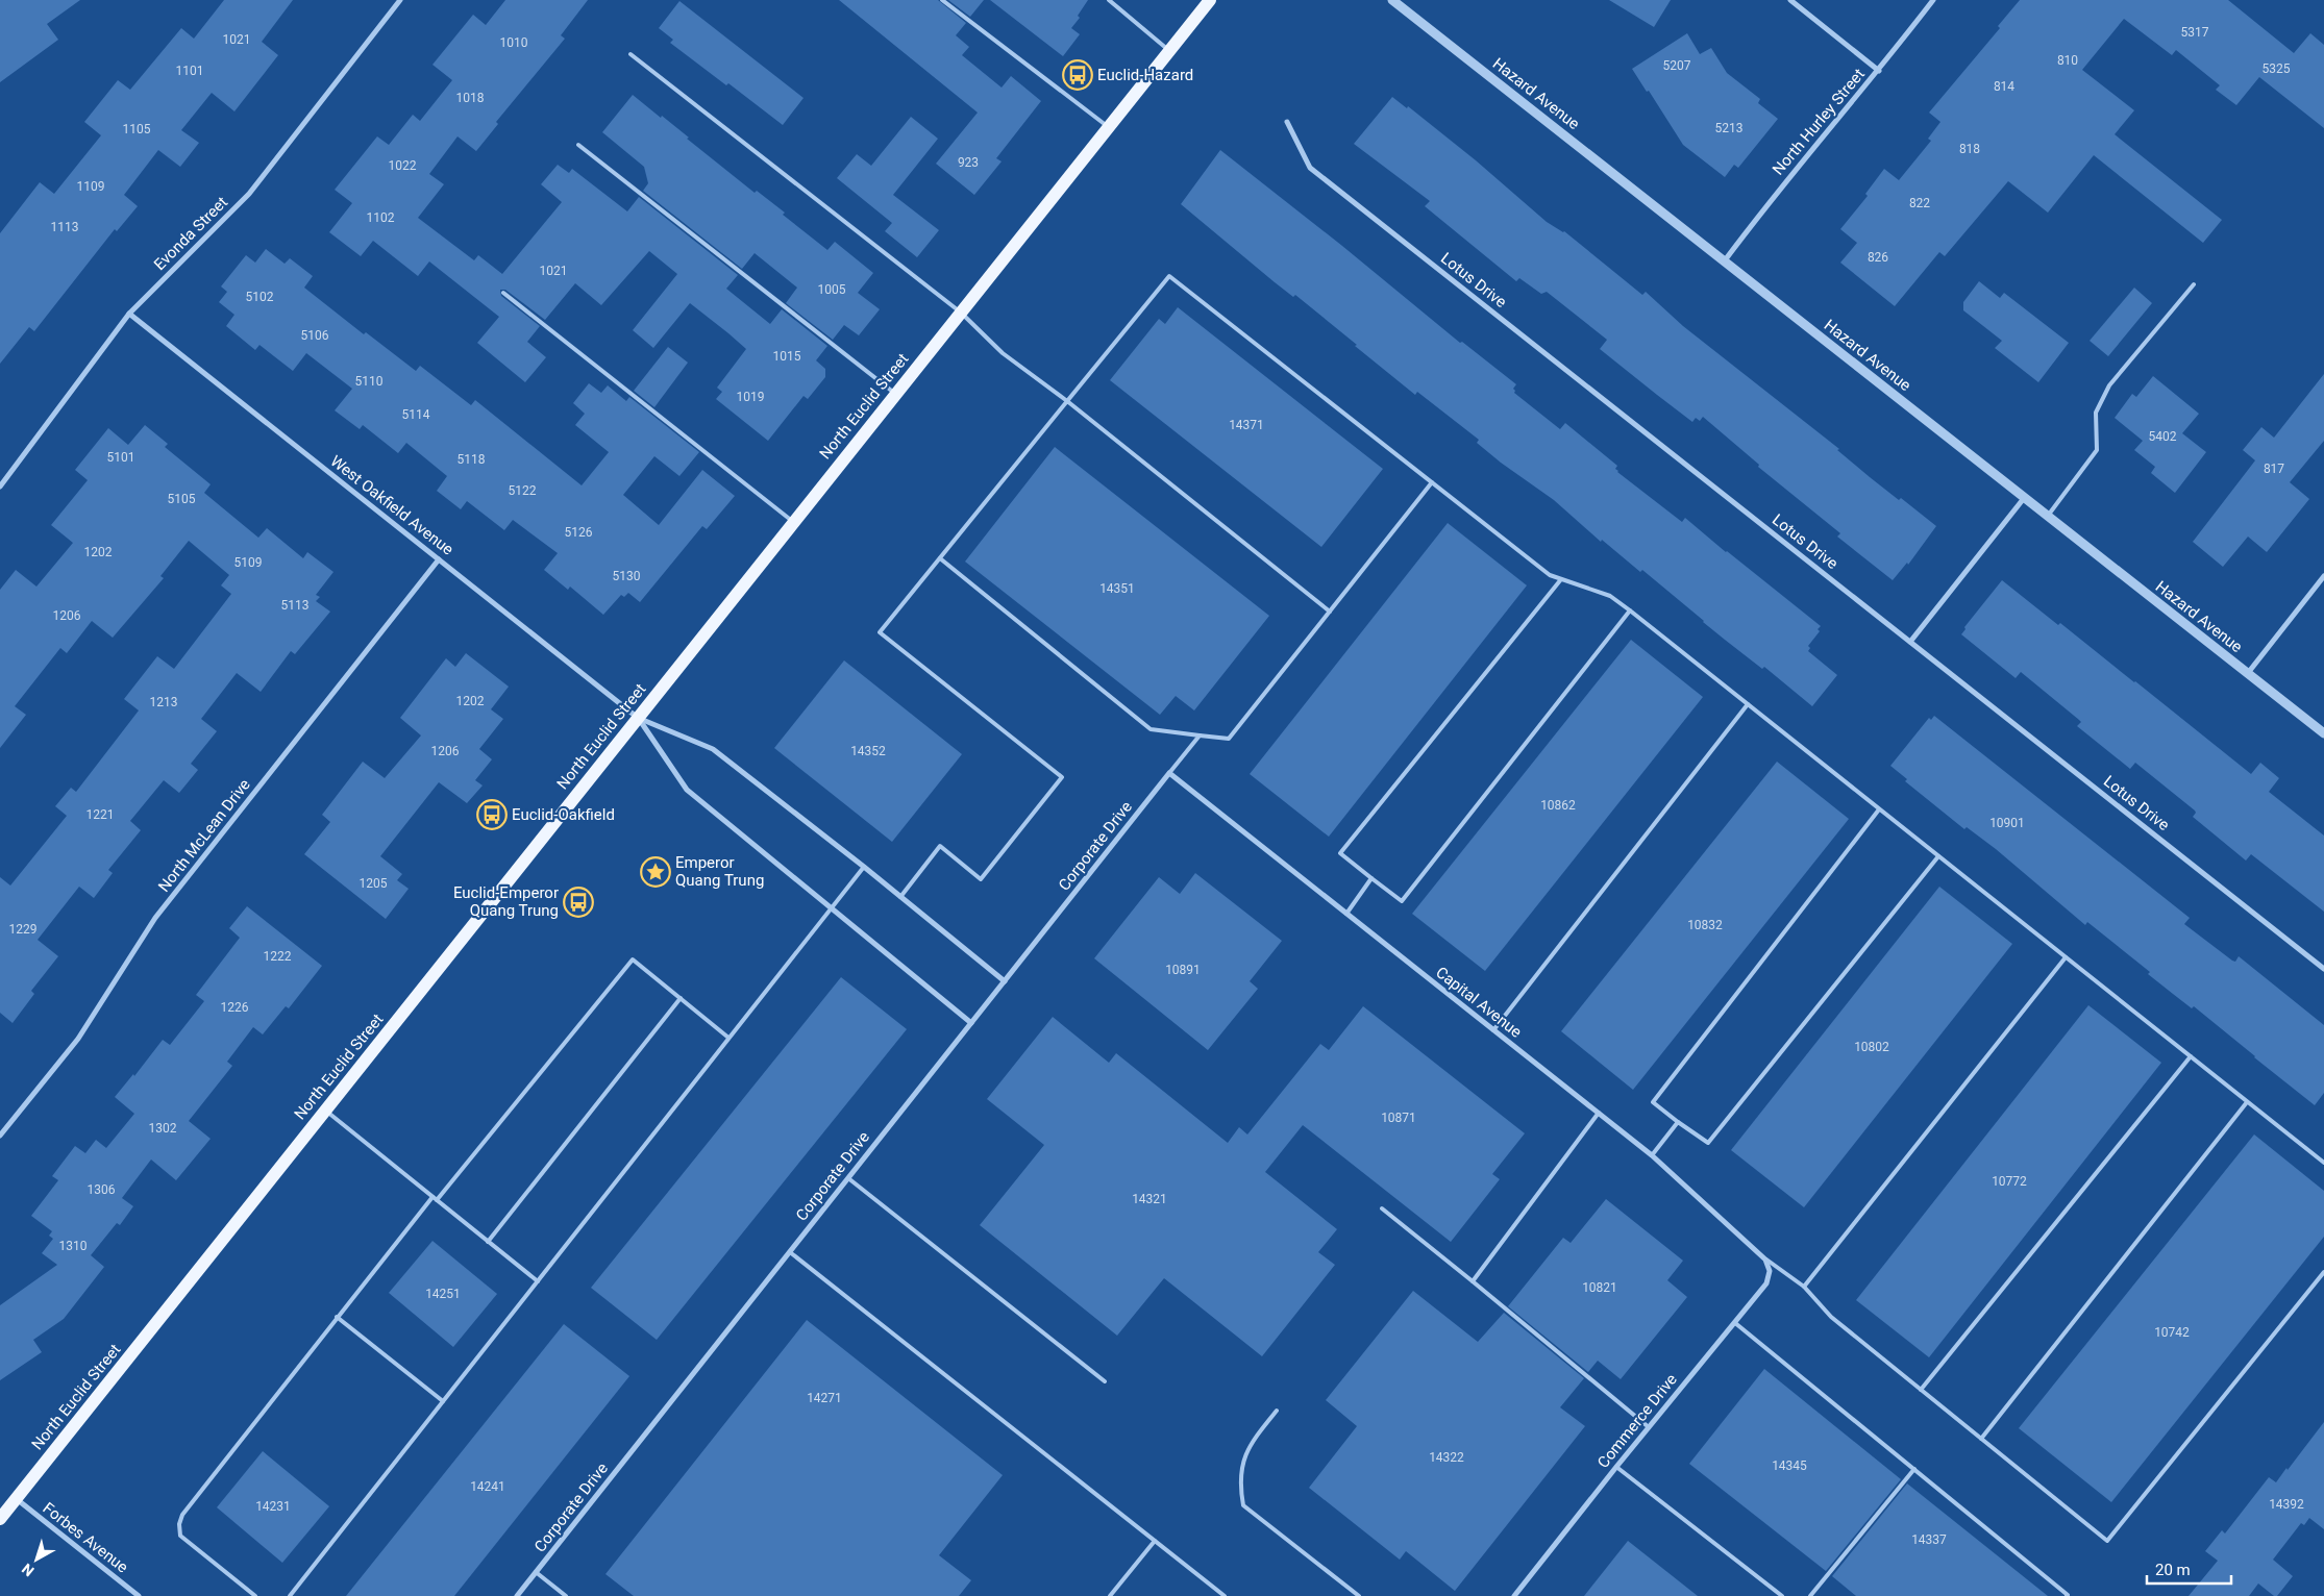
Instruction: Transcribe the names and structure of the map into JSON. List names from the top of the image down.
{
  "streets": {
    "main road": ["North Euclid Street"],
    "street": [
      "Hazard Avenue",
      "North Hurley Street",
      "Evonda Street",
      "Lotus Drive",
      "West Oakfield Avenue",
      "North McLean Drive",
      "Corporate Drive",
      "Capital Avenue",
      "Commerce Drive",
      "Forbes Avenue"
    ]
  },
  "crossings": [
    ["Hazard Avenue", "North Hurley Street"],
    ["Evonda Street", "West Oakfield Avenue"],
    ["North Euclid Street", "West Oakfield Avenue"],
    ["North Euclid Street", "Forbes Avenue"],
    ["West Oakfield Avenue", "North McLean Drive"],
    ["Corporate Drive", "Capital Avenue"],
    ["Capital Avenue", "Commerce Drive"]
  ],
  "places": {
    "bus stop": ["Euclid-Hazard", "Euclid-Oakfield", "Euclid-Emperor Quang Trung"],
    "place": ["Emperor Quang Trung"]
  },
  "house_numbers": [
    "5317",
    "1021",
    "1010",
    "810",
    "5207",
    "5325",
    "1101",
    "814",
    "1018",
    "5213",
    "1105",
    "818",
    "923",
    "1022",
    "1109",
    "822",
    "1102",
    "1113",
    "826",
    "1021",
    "1005",
    "5102",
    "5106",
    "1015",
    "5110",
    "1019",
    "5114",
    "14371",
    "5402",
    "5101",
    "5118",
    "817",
    "5122",
    "5105",
    "5126",
    "1202",
    "5109",
    "5130",
    "14351",
    "5113",
    "1206",
    "1202",
    "1213",
    "1206",
    "14352",
    "10862",
    "1221",
    "10901",
    "1205",
    "10832",
    "1229",
    "1222",
    "10891",
    "1226",
    "10802",
    "10871",
    "1302",
    "10772",
    "1306",
    "14321",
    "1310",
    "10821",
    "14251",
    "10742",
    "14271",
    "14322",
    "14345",
    "14241",
    "14392",
    "14231",
    "14337"
  ],
  "scale_bar": "20 m",
  "north": "bottom left"
}
